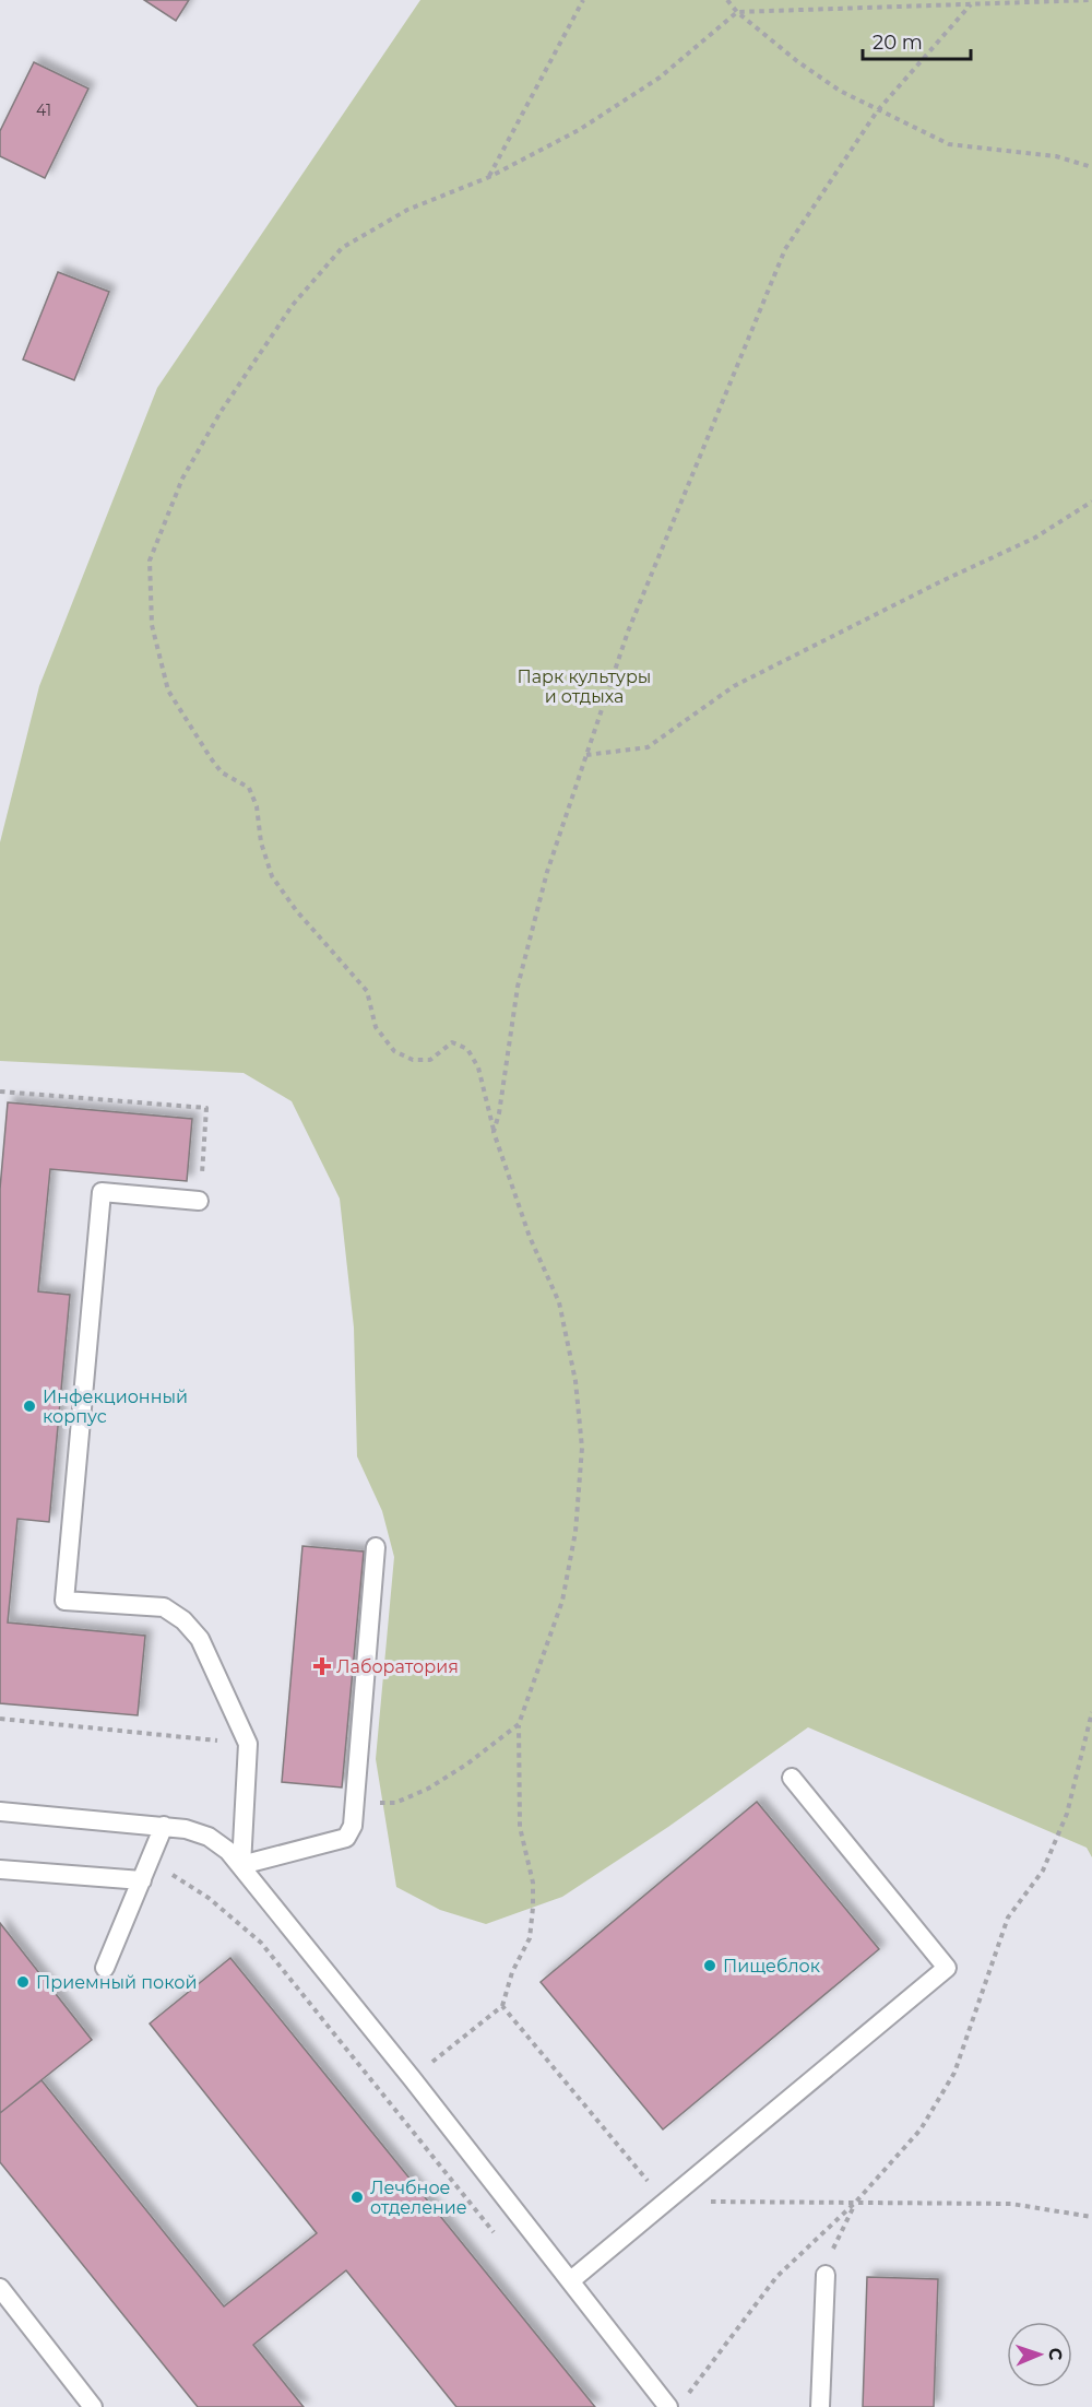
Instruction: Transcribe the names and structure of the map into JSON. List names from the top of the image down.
{
  "parks": ["Парк культуры и отдыха"],
  "places": {
    "other": [
      "Инфекционный корпус",
      "Пищеблок",
      "Приемный покой",
      "Лечбное отделение"
    ],
    "health": ["Лаборатория"]
  },
  "house_numbers": ["41"],
  "scale_bar": "20 m",
  "north": "right"
}
